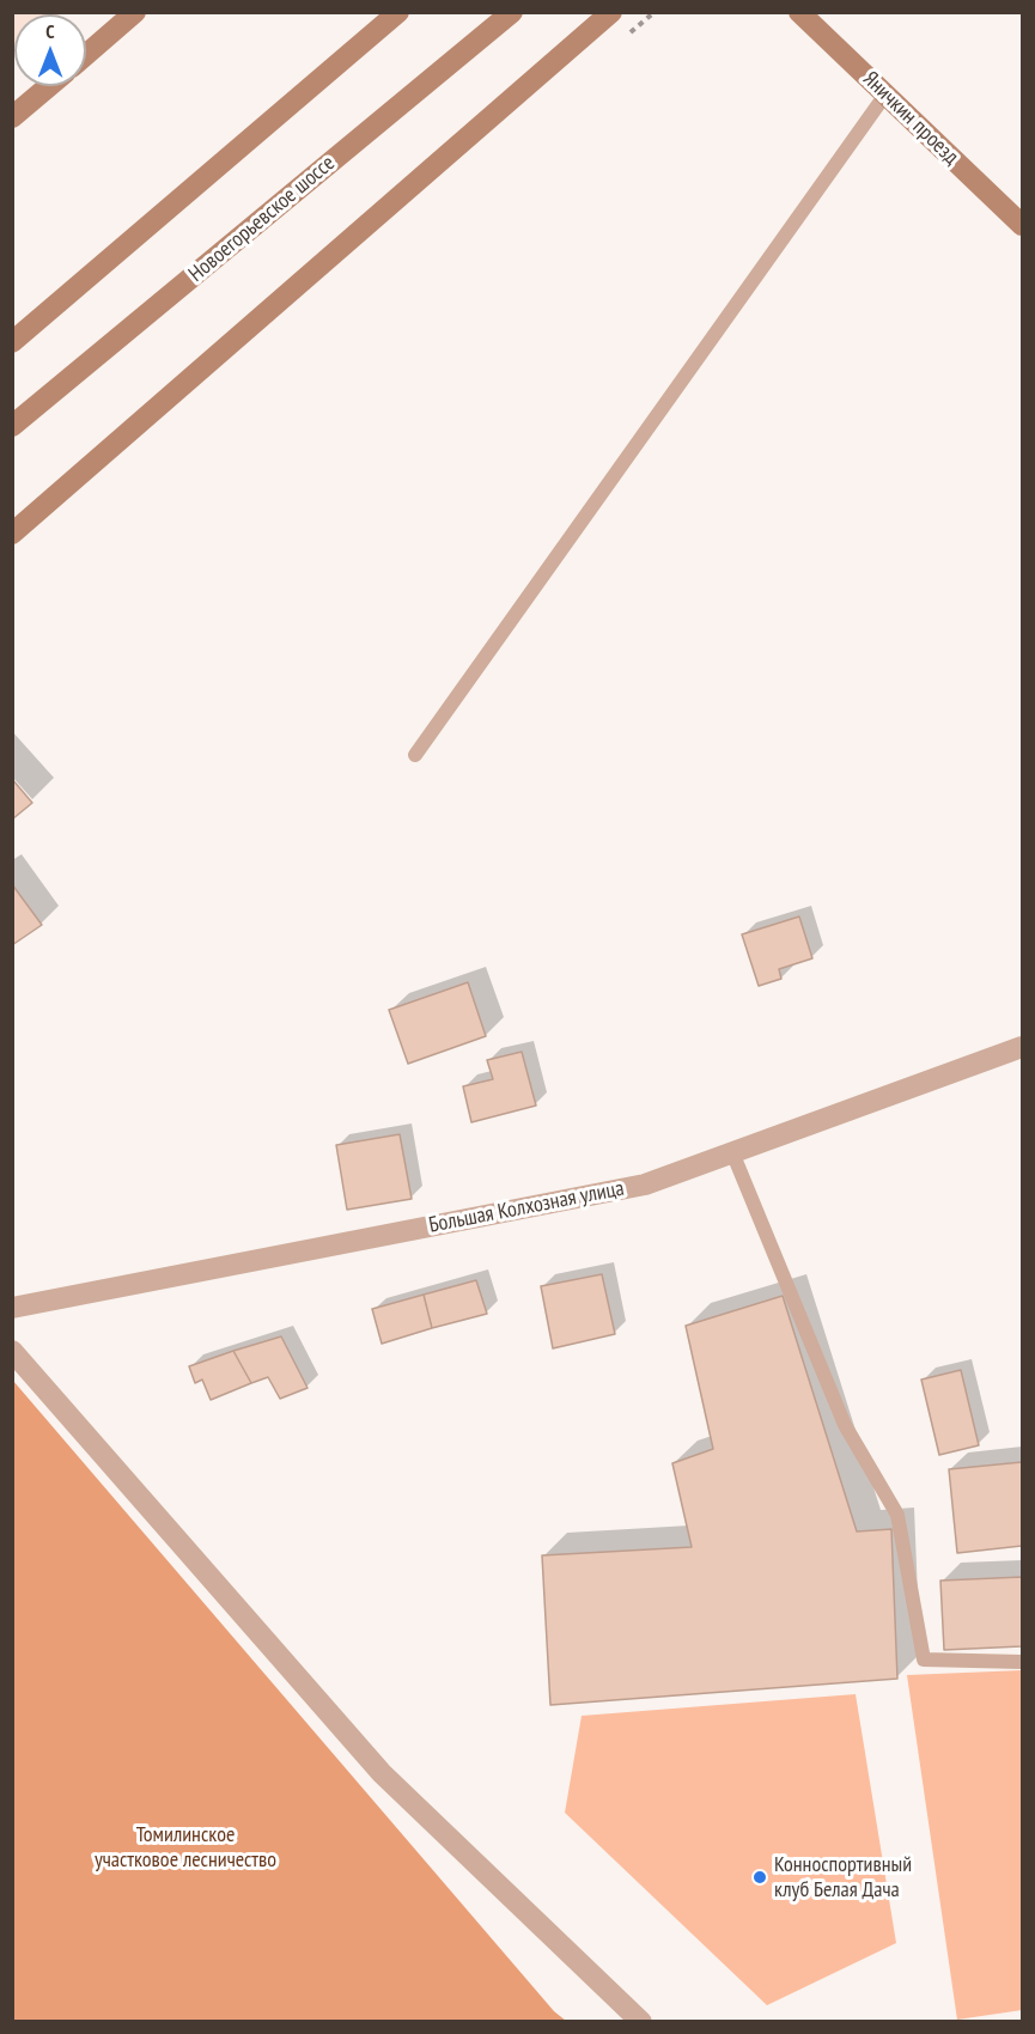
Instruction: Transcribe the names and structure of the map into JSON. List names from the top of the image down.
{
  "streets": {
    "street": ["Яничкин проезд", "Новоегорьевское шоссе", "Большая Колхозная улица"]
  },
  "parks": ["Томилинское участковое лесничество"],
  "places": ["Конноспортивный клуб Белая Дача"],
  "north": "top"
}
